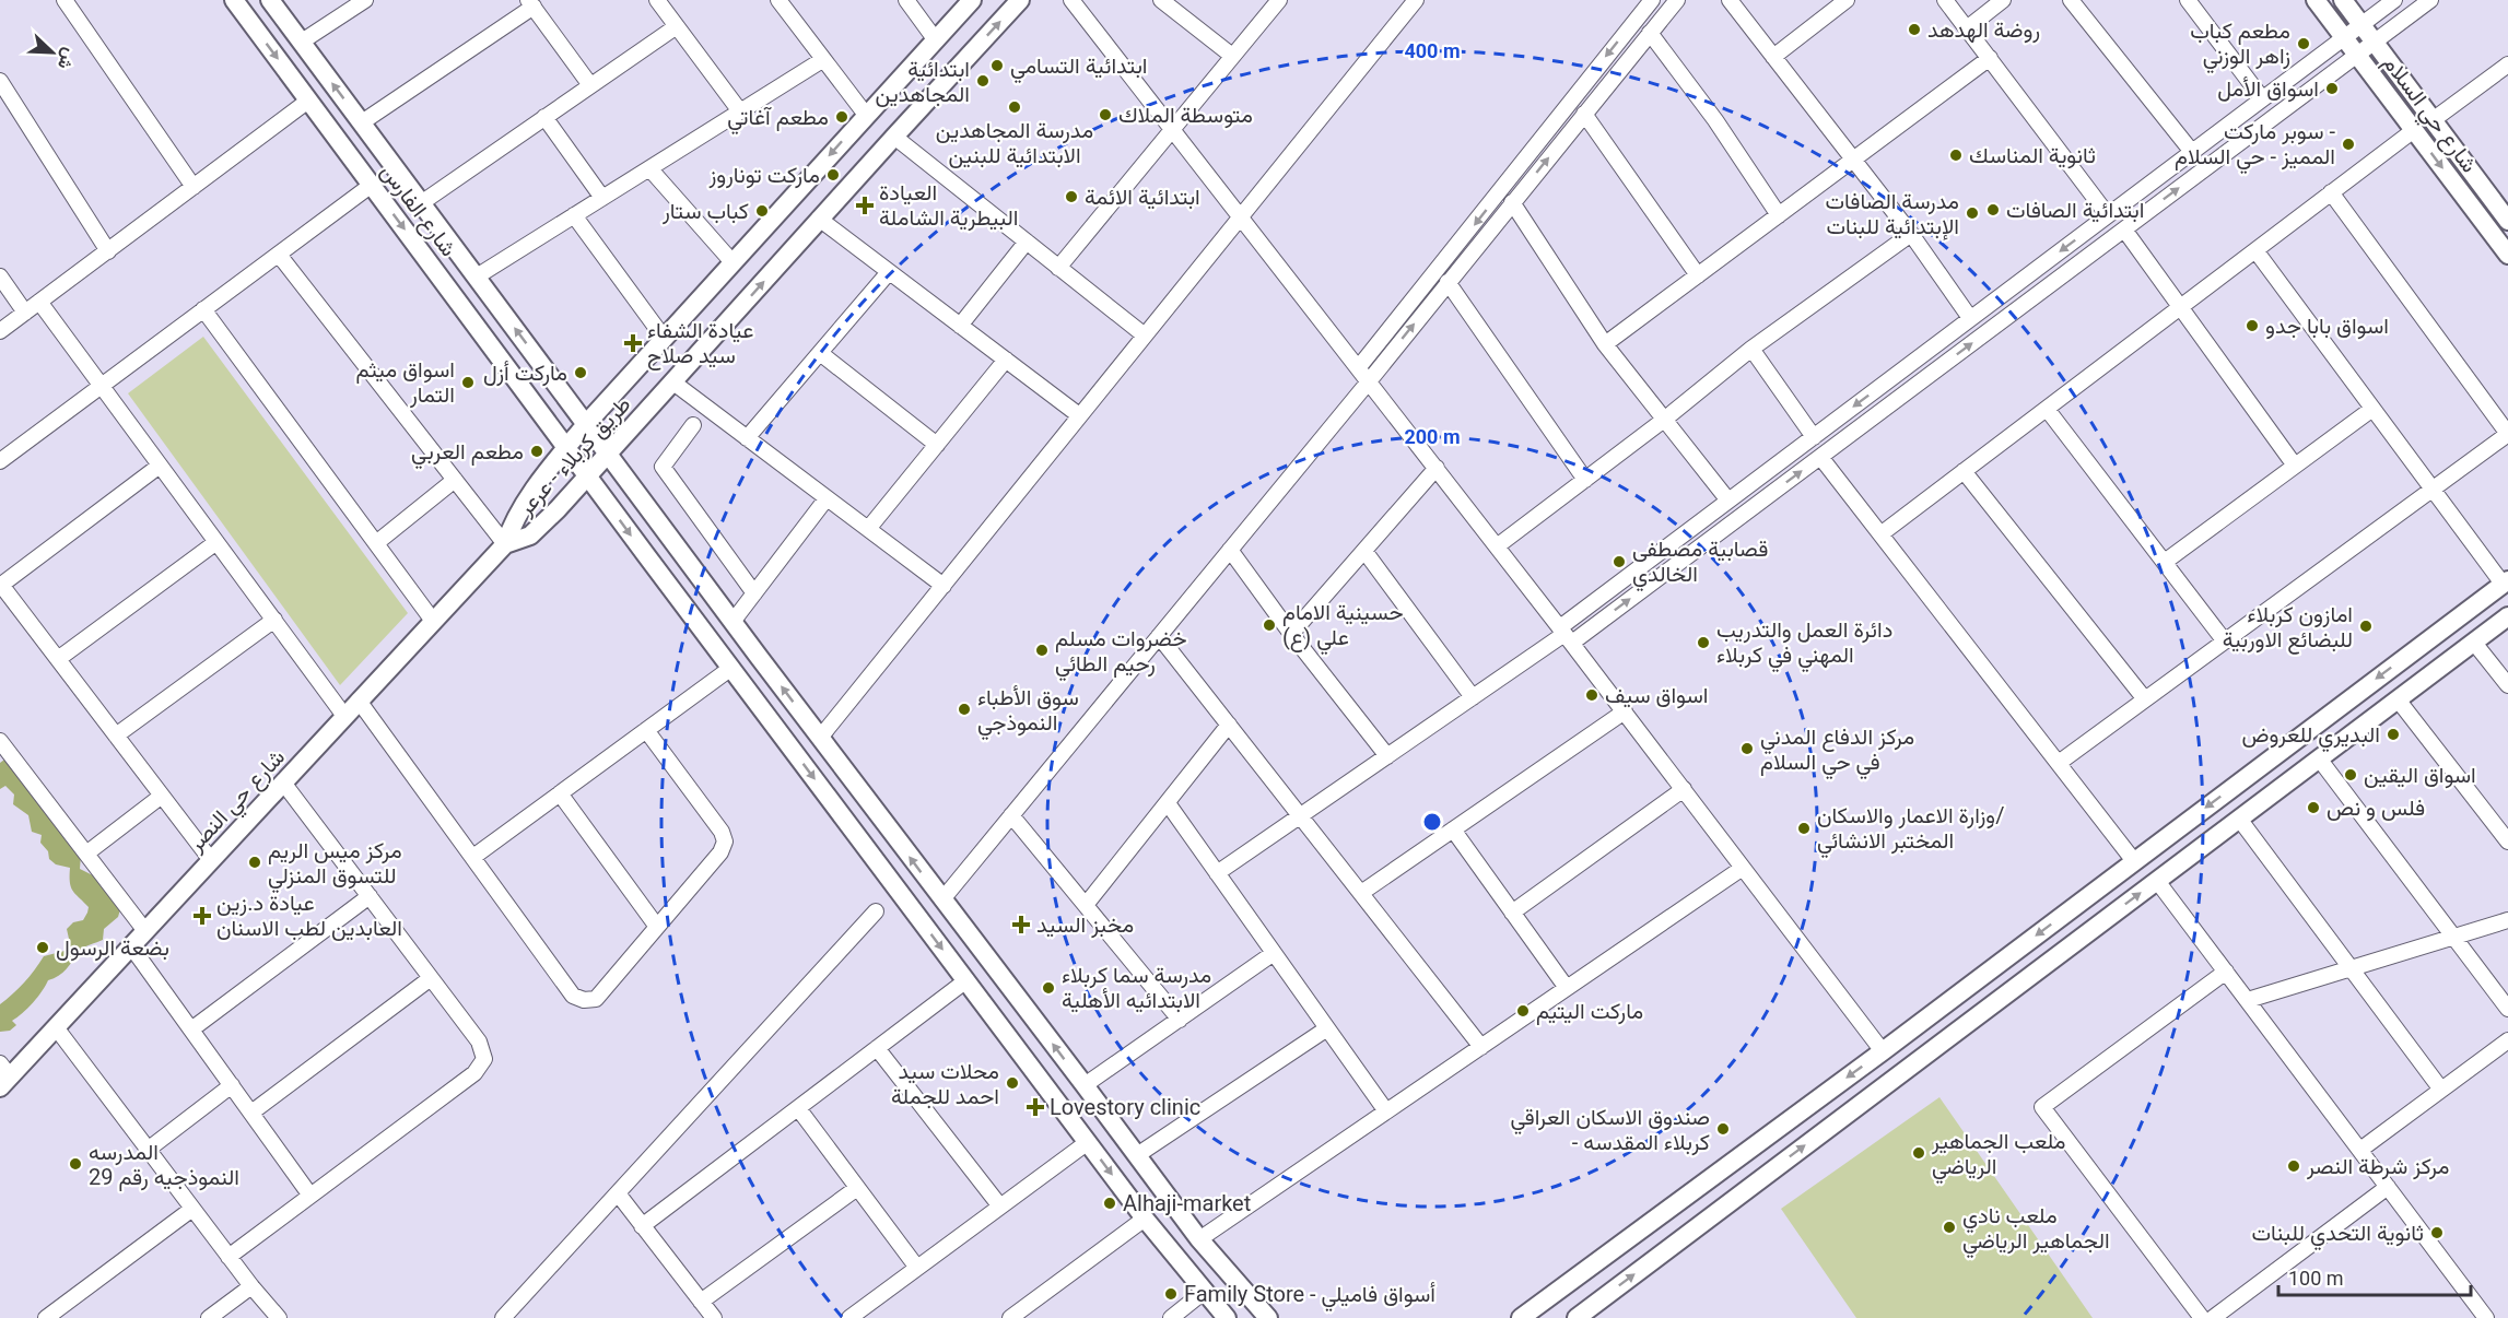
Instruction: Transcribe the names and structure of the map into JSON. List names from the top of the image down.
{
  "streets": {
    "main road": [
      "شارع حي السلام",
      "شارع الفارس",
      "طريق كربلاء - عرعر",
      "شارع حي النصر"
    ]
  },
  "crossings": [
    ["شارع الفارس", "طريق كربلاء - عرعر"],
    ["طريق كربلاء - عرعر", "شارع حي النصر"]
  ],
  "places": {
    "other": [
      "روضة الهدهد",
      "مطعم كباب زاهر الوزني",
      "ابتدائية التسامي",
      "ابتدائية المجاهدين",
      "اسواق الأمل",
      "مدرسة المجاهدين الابتدائية للبنين",
      "متوسطة الملاك",
      "مطعم آغاتي",
      "سوبر ماركت - المميز - حي السلام",
      "ثانوية المناسك",
      "ماركت توناروز",
      "ابتدائية الائمة",
      "ابتدائية الصافات",
      "كباب ستار",
      "مدرسة الصافات الإبتدائية للبنات",
      "اسواق بابا جدو",
      "ماركت أزل",
      "اسواق ميثم التمار",
      "مطعم العربي",
      "قصابية مصطفى الخالدي",
      "حسينية الامام علي (ع)",
      "امازون كربلاء للبضائع الاوربية",
      "دائرة العمل والتدريب المهني في كربلاء",
      "خضروات مسلم رحيم الطائي",
      "اسواق سيف",
      "سوق الأطباء النموذجي",
      "البديري للعروض",
      "مركز الدفاع المدني في حي السلام",
      "اسواق اليقين",
      "فلس و نص",
      "وزارة الاعمار والاسكان/ المختبر الانشائي",
      "مركز ميس الريم للتسوق المنزلي",
      "بضعة الرسول",
      "مدرسة سما كربلاء الابتدائيه الأهلية",
      "ماركت اليتيم",
      "محلات سيد احمد للجملة",
      "صندوق الاسكان العراقي - كربلاء المقدسه",
      "ملعب الجماهير الرياضي",
      "المدرسه النموذجيه رقم 29",
      "مركز شرطة النصر",
      "Alhaji-market",
      "ملعب نادي الجماهير الرياضي",
      "ثانوية التحدي للبنات",
      "Family Store - أسواق فاميلي"
    ],
    "health": [
      "العيادة البيطرية الشاملة",
      "عيادة الشفاء سيد صلاح",
      "عيادة د.زين العابدين لطب الاسنان",
      "مخبز السيد",
      "Lovestory clinic"
    ]
  },
  "scale_bar": "100 m",
  "north": "bottom right",
  "rings": ["400 m", "200 m"]
}
